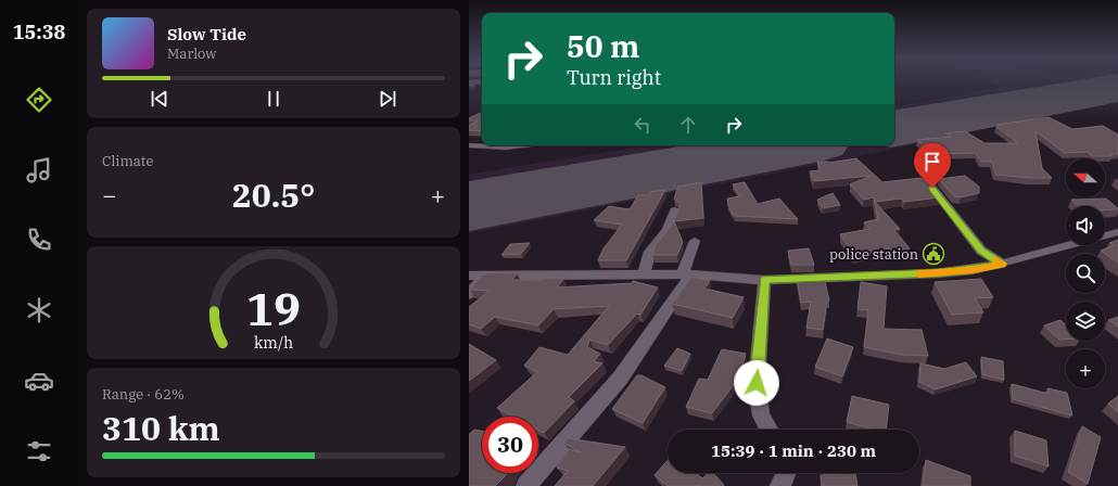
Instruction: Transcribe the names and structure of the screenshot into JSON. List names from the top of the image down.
{
  "places": {
    "public building": ["police station"]
  },
  "north": "left",
  "page": {
    "tabs": "15:38",
    "turn": ["50 m", "Turn right"],
    "song": ["Slow Tide", "Marlow"],
    "tile": [
      "Climate",
      ["Range · 62%", "310 km"]
    ],
    "map_buttons": "+",
    "heat": ["−", "20.5°", "+"],
    "limit": "30",
    "trip": "15:39 · 1 min · 230 m",
    "gauge": ["19", "km/h"]
  }
}
